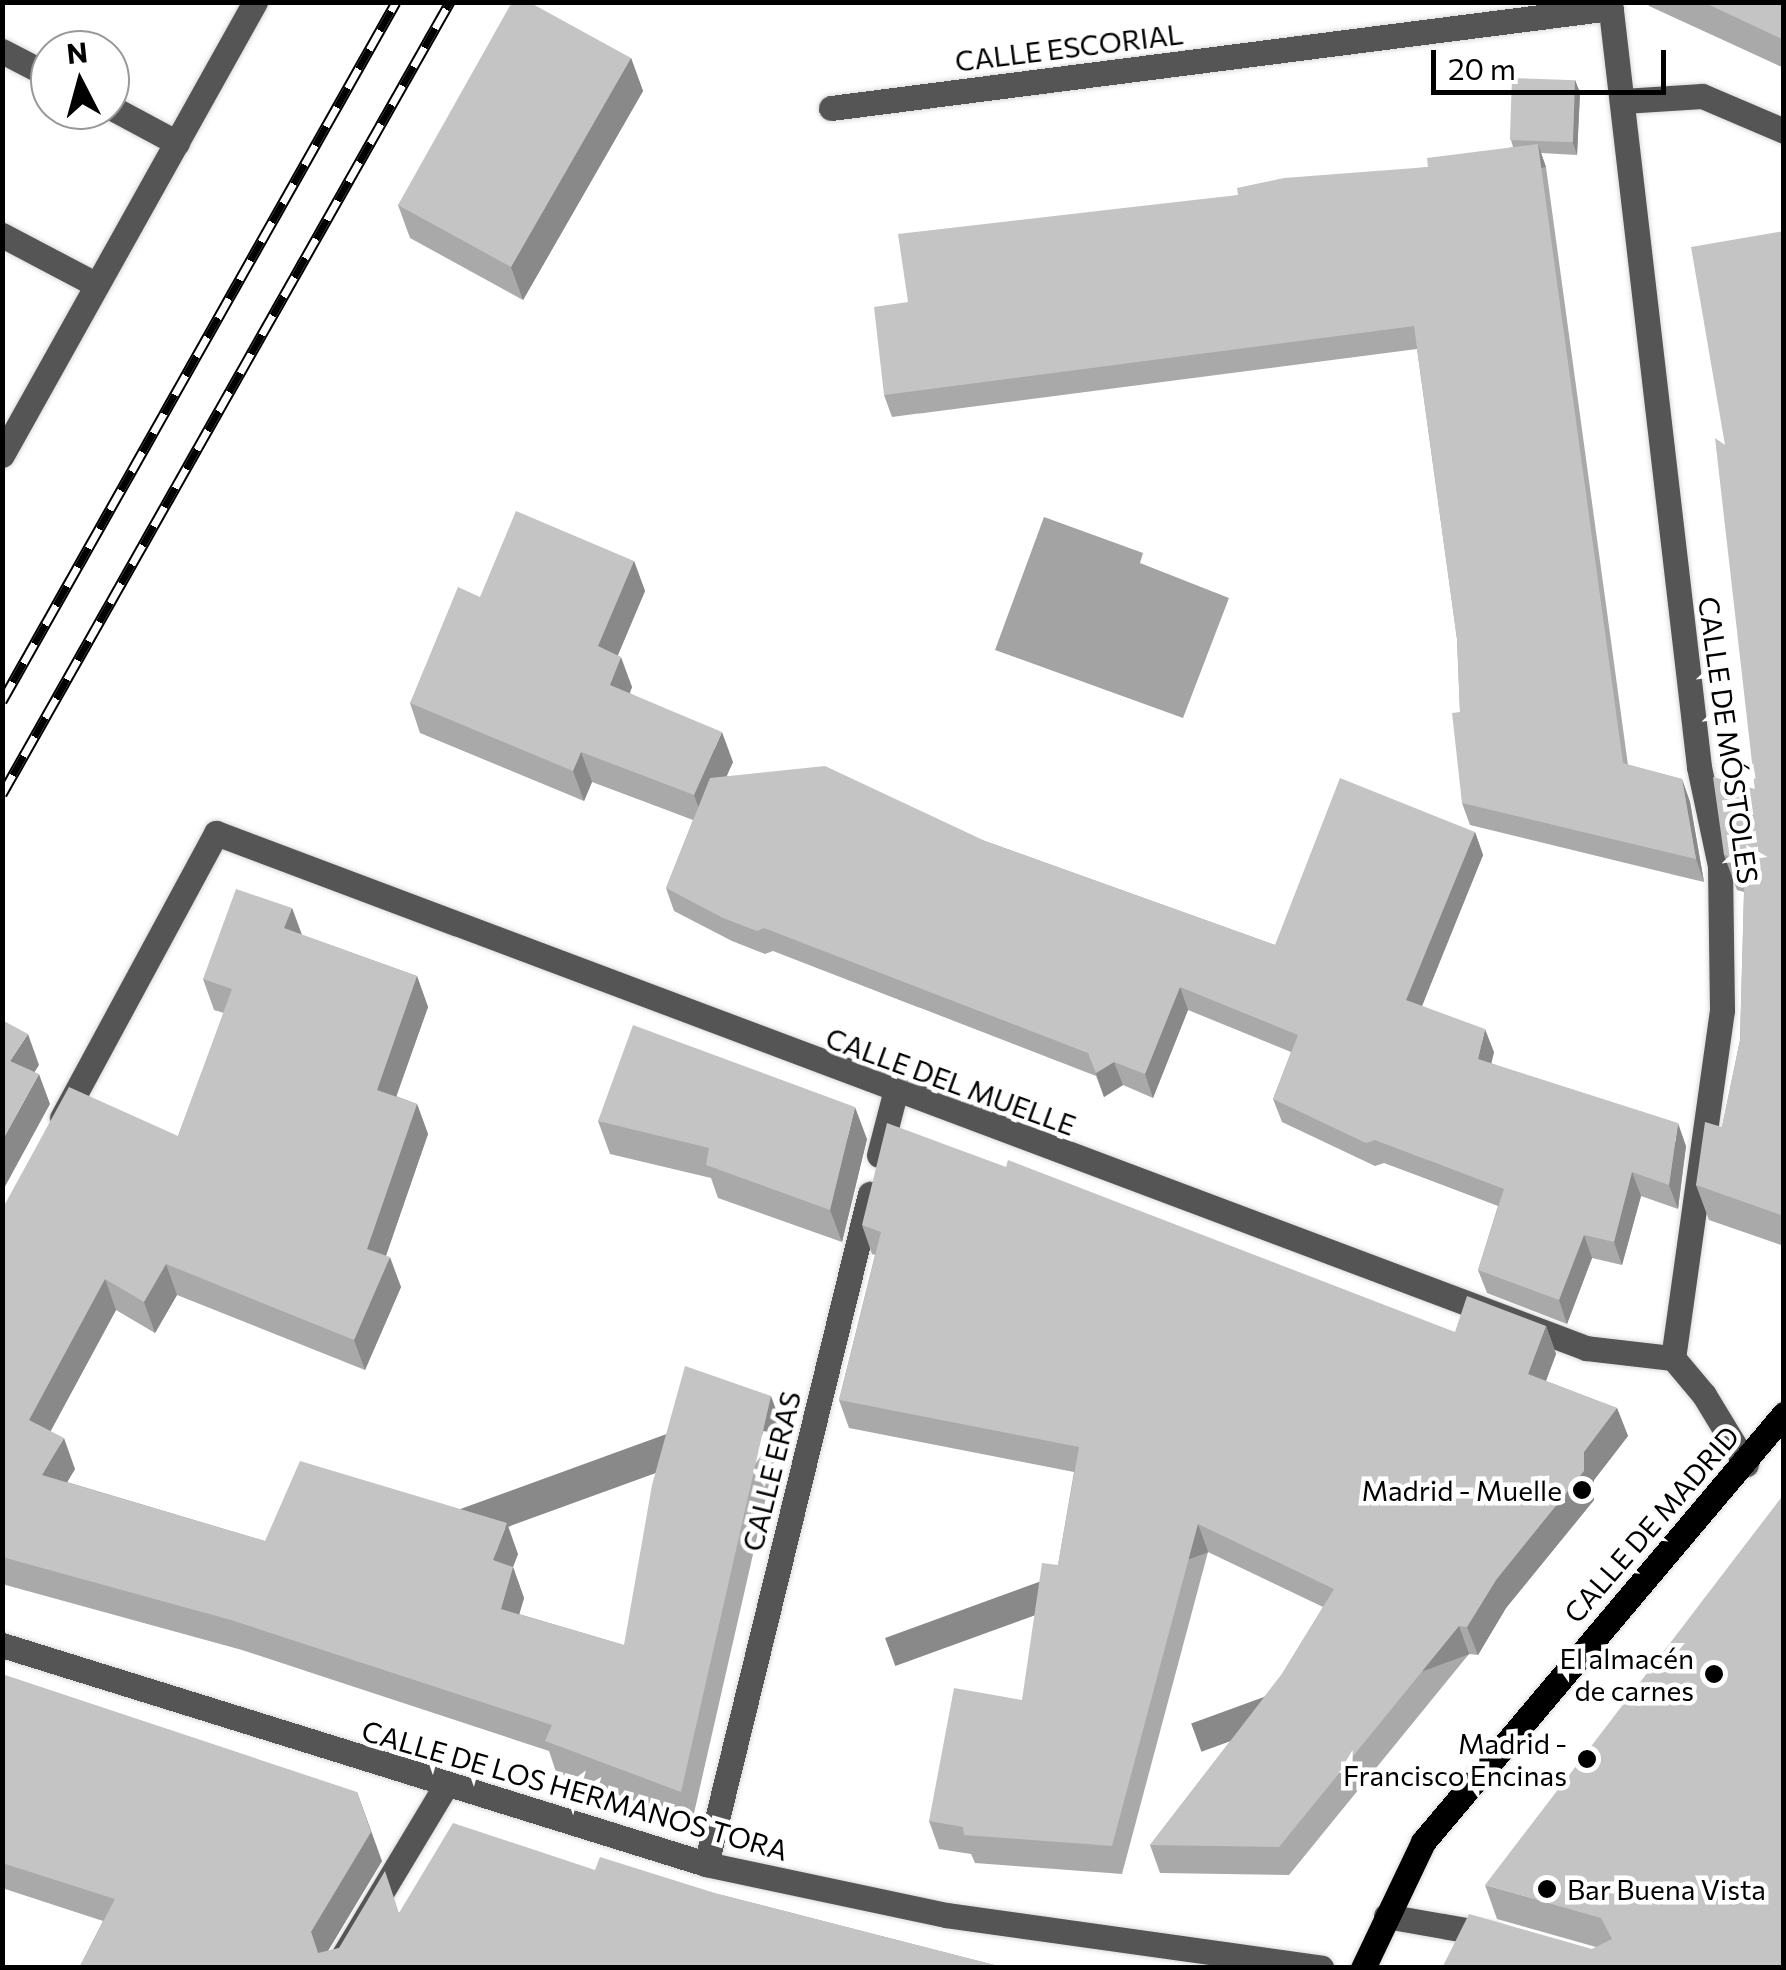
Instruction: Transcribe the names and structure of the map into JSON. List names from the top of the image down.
{
  "streets": {
    "main road": ["CALLE DE MADRID"],
    "street": [
      "CALLE ESCORIAL",
      "CALLE DE MÓSTOLES",
      "CALLE DEL MUELLE",
      "CALLE ERAS",
      "CALLE DE LOS HERMANOS TORA"
    ]
  },
  "crossings": [
    ["CALLE ESCORIAL", "CALLE DE MÓSTOLES"],
    ["CALLE DE MÓSTOLES", "CALLE DEL MUELLE"],
    ["CALLE DEL MUELLE", "CALLE ERAS"],
    ["CALLE ERAS", "CALLE DE LOS HERMANOS TORA"]
  ],
  "places": [
    "Madrid - Muelle",
    "El almacén de carnes",
    "Madrid - Francisco Encinas",
    "Bar Buena Vista"
  ],
  "scale_bar": "20 m",
  "north": "top"
}
